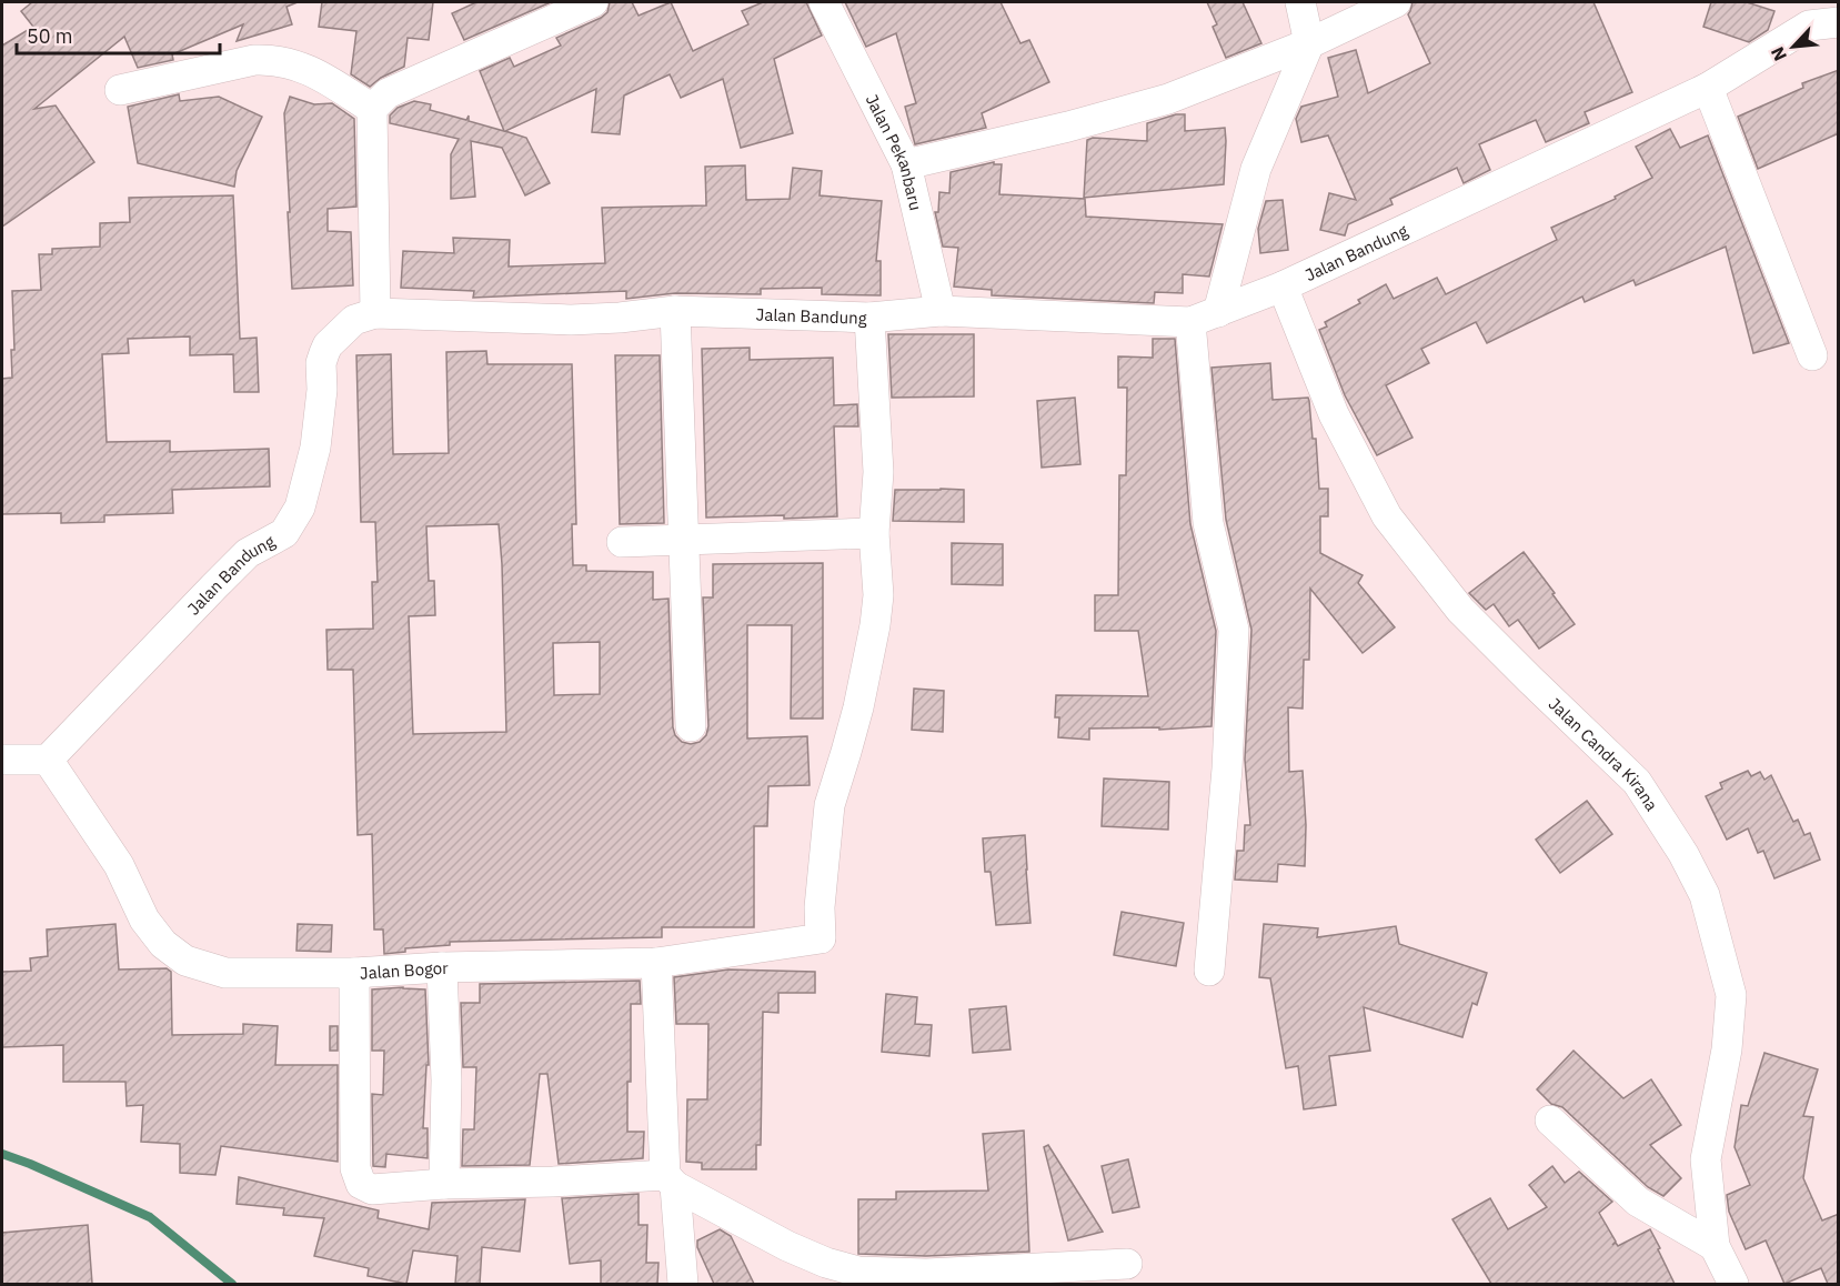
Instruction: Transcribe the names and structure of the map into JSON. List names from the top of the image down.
{
  "streets": {
    "street": [
      "Jalan Pekanbaru",
      "Jalan Bandung",
      "Jalan Candra Kirana",
      "Jalan Bogor"
    ]
  },
  "crossings": [
    ["Jalan Pekanbaru", "Jalan Bandung"],
    ["Jalan Bandung", "Jalan Candra Kirana"],
    ["Jalan Bandung", "Jalan Bogor"]
  ],
  "scale_bar": "50 m",
  "north": "bottom left"
}
